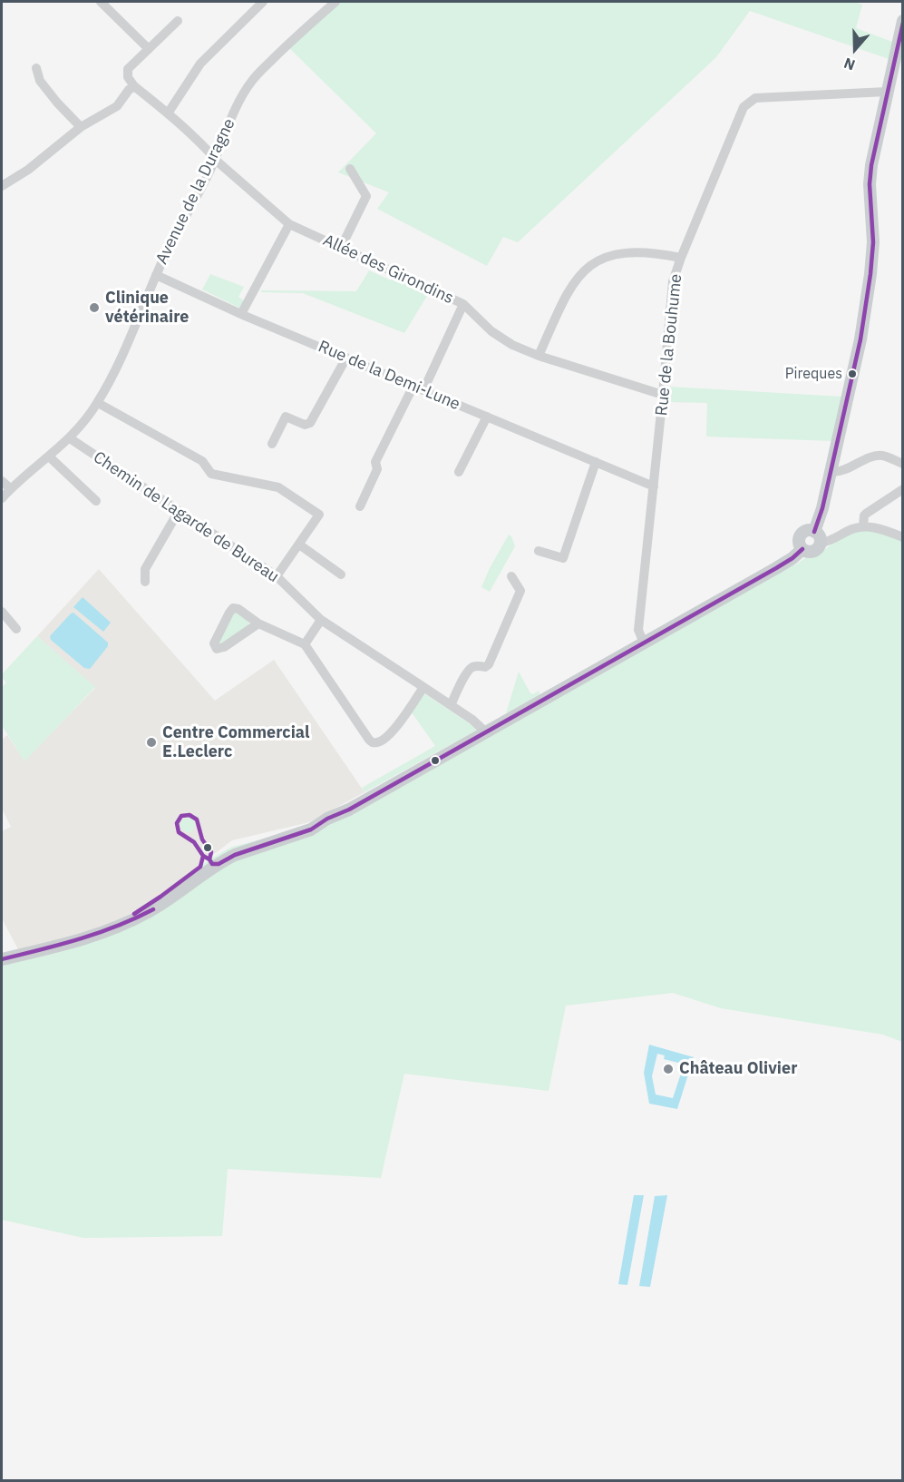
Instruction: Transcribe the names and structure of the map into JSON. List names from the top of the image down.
{
  "streets": {
    "street": [
      "Avenue de la Duragne",
      "Allée des Girondins",
      "Rue de la Bouhume",
      "Rue de la Demi-Lune",
      "Chemin de Lagarde de Bureau"
    ]
  },
  "crossings": [
    ["Avenue de la Duragne", "Allée des Girondins"],
    ["Avenue de la Duragne", "Rue de la Demi-Lune"],
    ["Avenue de la Duragne", "Chemin de Lagarde de Bureau"],
    ["Allée des Girondins", "Rue de la Bouhume"],
    ["Rue de la Bouhume", "Rue de la Demi-Lune"]
  ],
  "places": [
    "Clinique vétérinaire",
    "Pireques",
    "Centre Commercial E.Leclerc",
    "Château Olivier"
  ],
  "north": "bottom"
}
